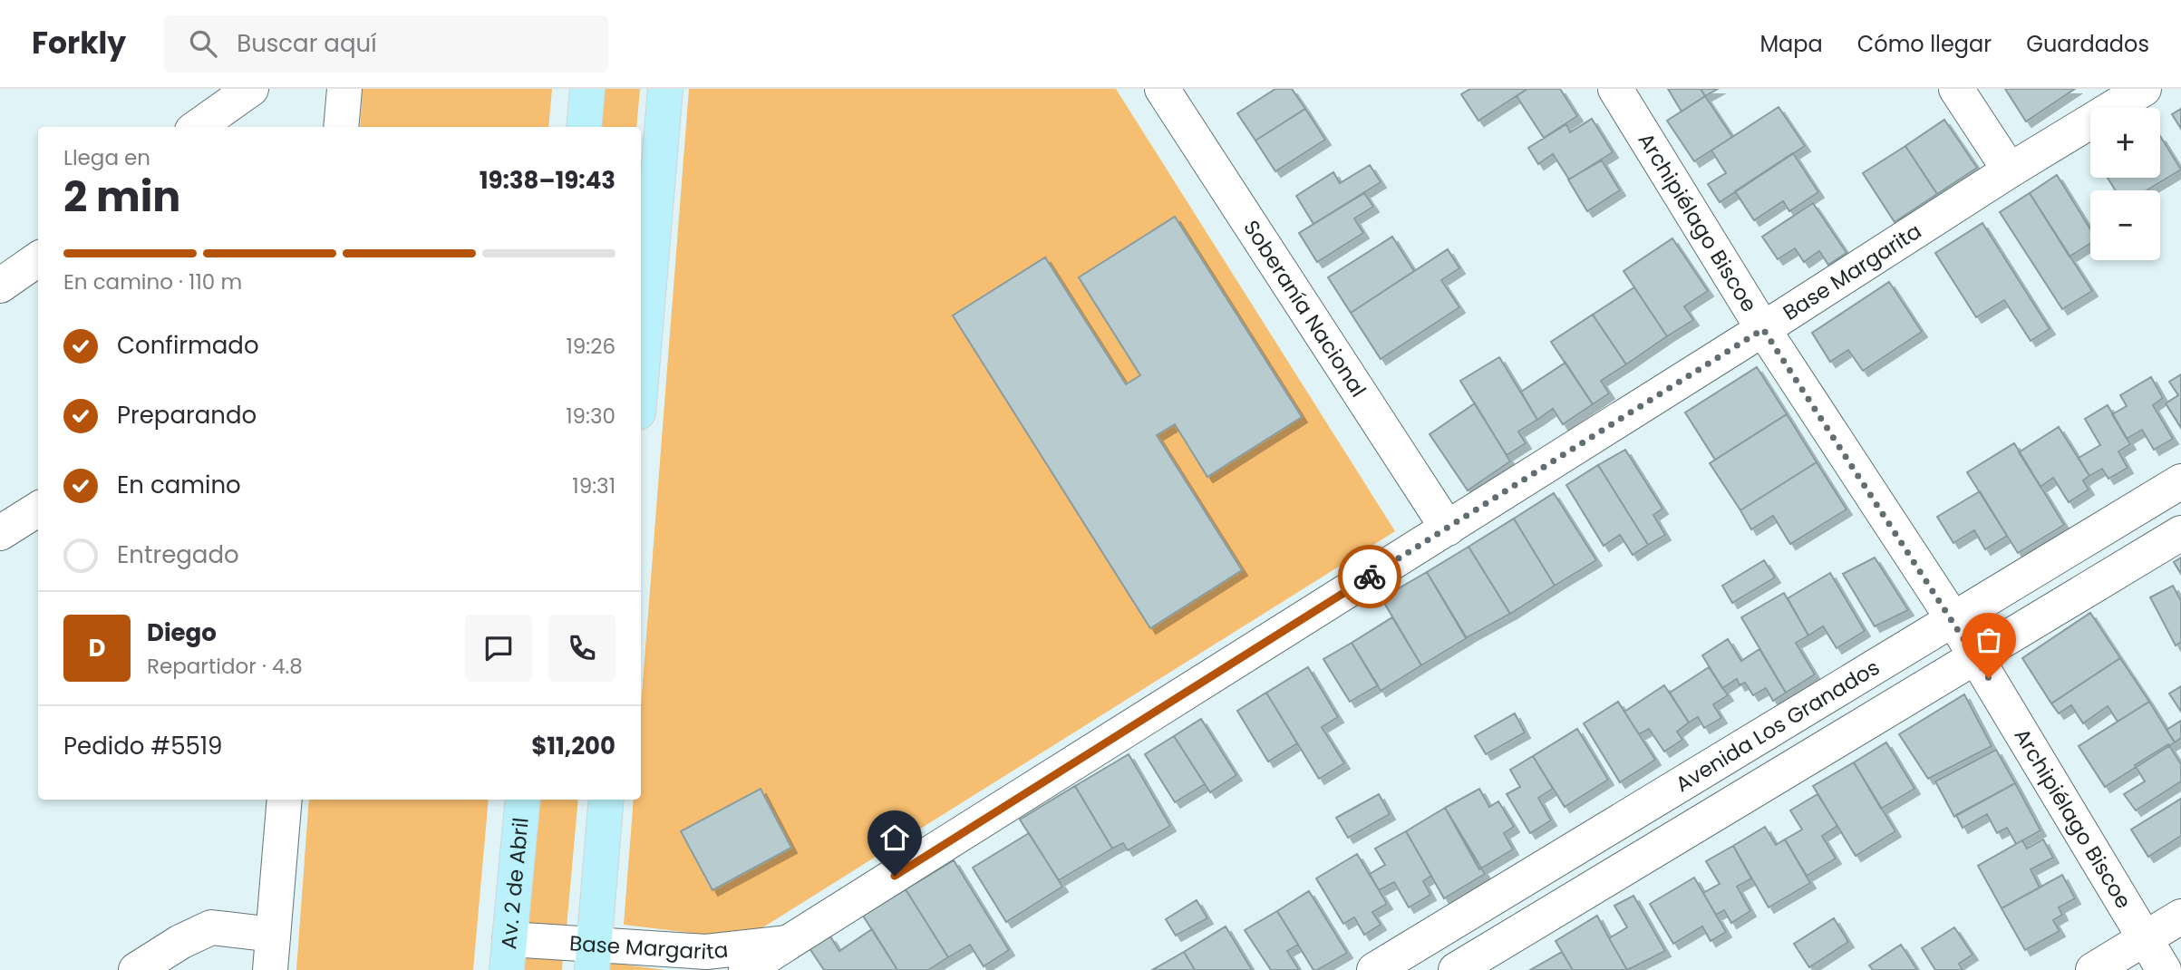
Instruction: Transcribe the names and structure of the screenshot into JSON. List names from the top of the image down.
{
  "streets": {
    "main road": ["Av. 2 de Abril"],
    "street": [
      "Archipiélago Biscoe",
      "Base Margarita",
      "Soberanía Nacional",
      "Avenida Los Granados"
    ]
  },
  "crossings": [
    ["Archipiélago Biscoe", "Base Margarita"],
    ["Archipiélago Biscoe", "Avenida Los Granados"],
    ["Base Margarita", "Soberanía Nacional"],
    ["Base Margarita", "Av. 2 de Abril"]
  ],
  "page": {
    "header": "Forkly",
    "search": "Buscar aquí",
    "nav": ["Mapa", "Cómo llegar", "Guardados"],
    "map_buttons": ["+", "−"],
    "heading": ["2 min", "Llega en", "19:38–19:43"],
    "panel": [
      "Diego",
      "Repartidor · 4.8",
      "Pedido #5519",
      "$11,200"
    ],
    "bar": "En camino · 110 m",
    "list": [
      ["Confirmado", "19:26"],
      ["Preparando", "19:30"],
      ["En camino", "19:31"],
      "Entregado"
    ],
    "round": "D"
  }
}
